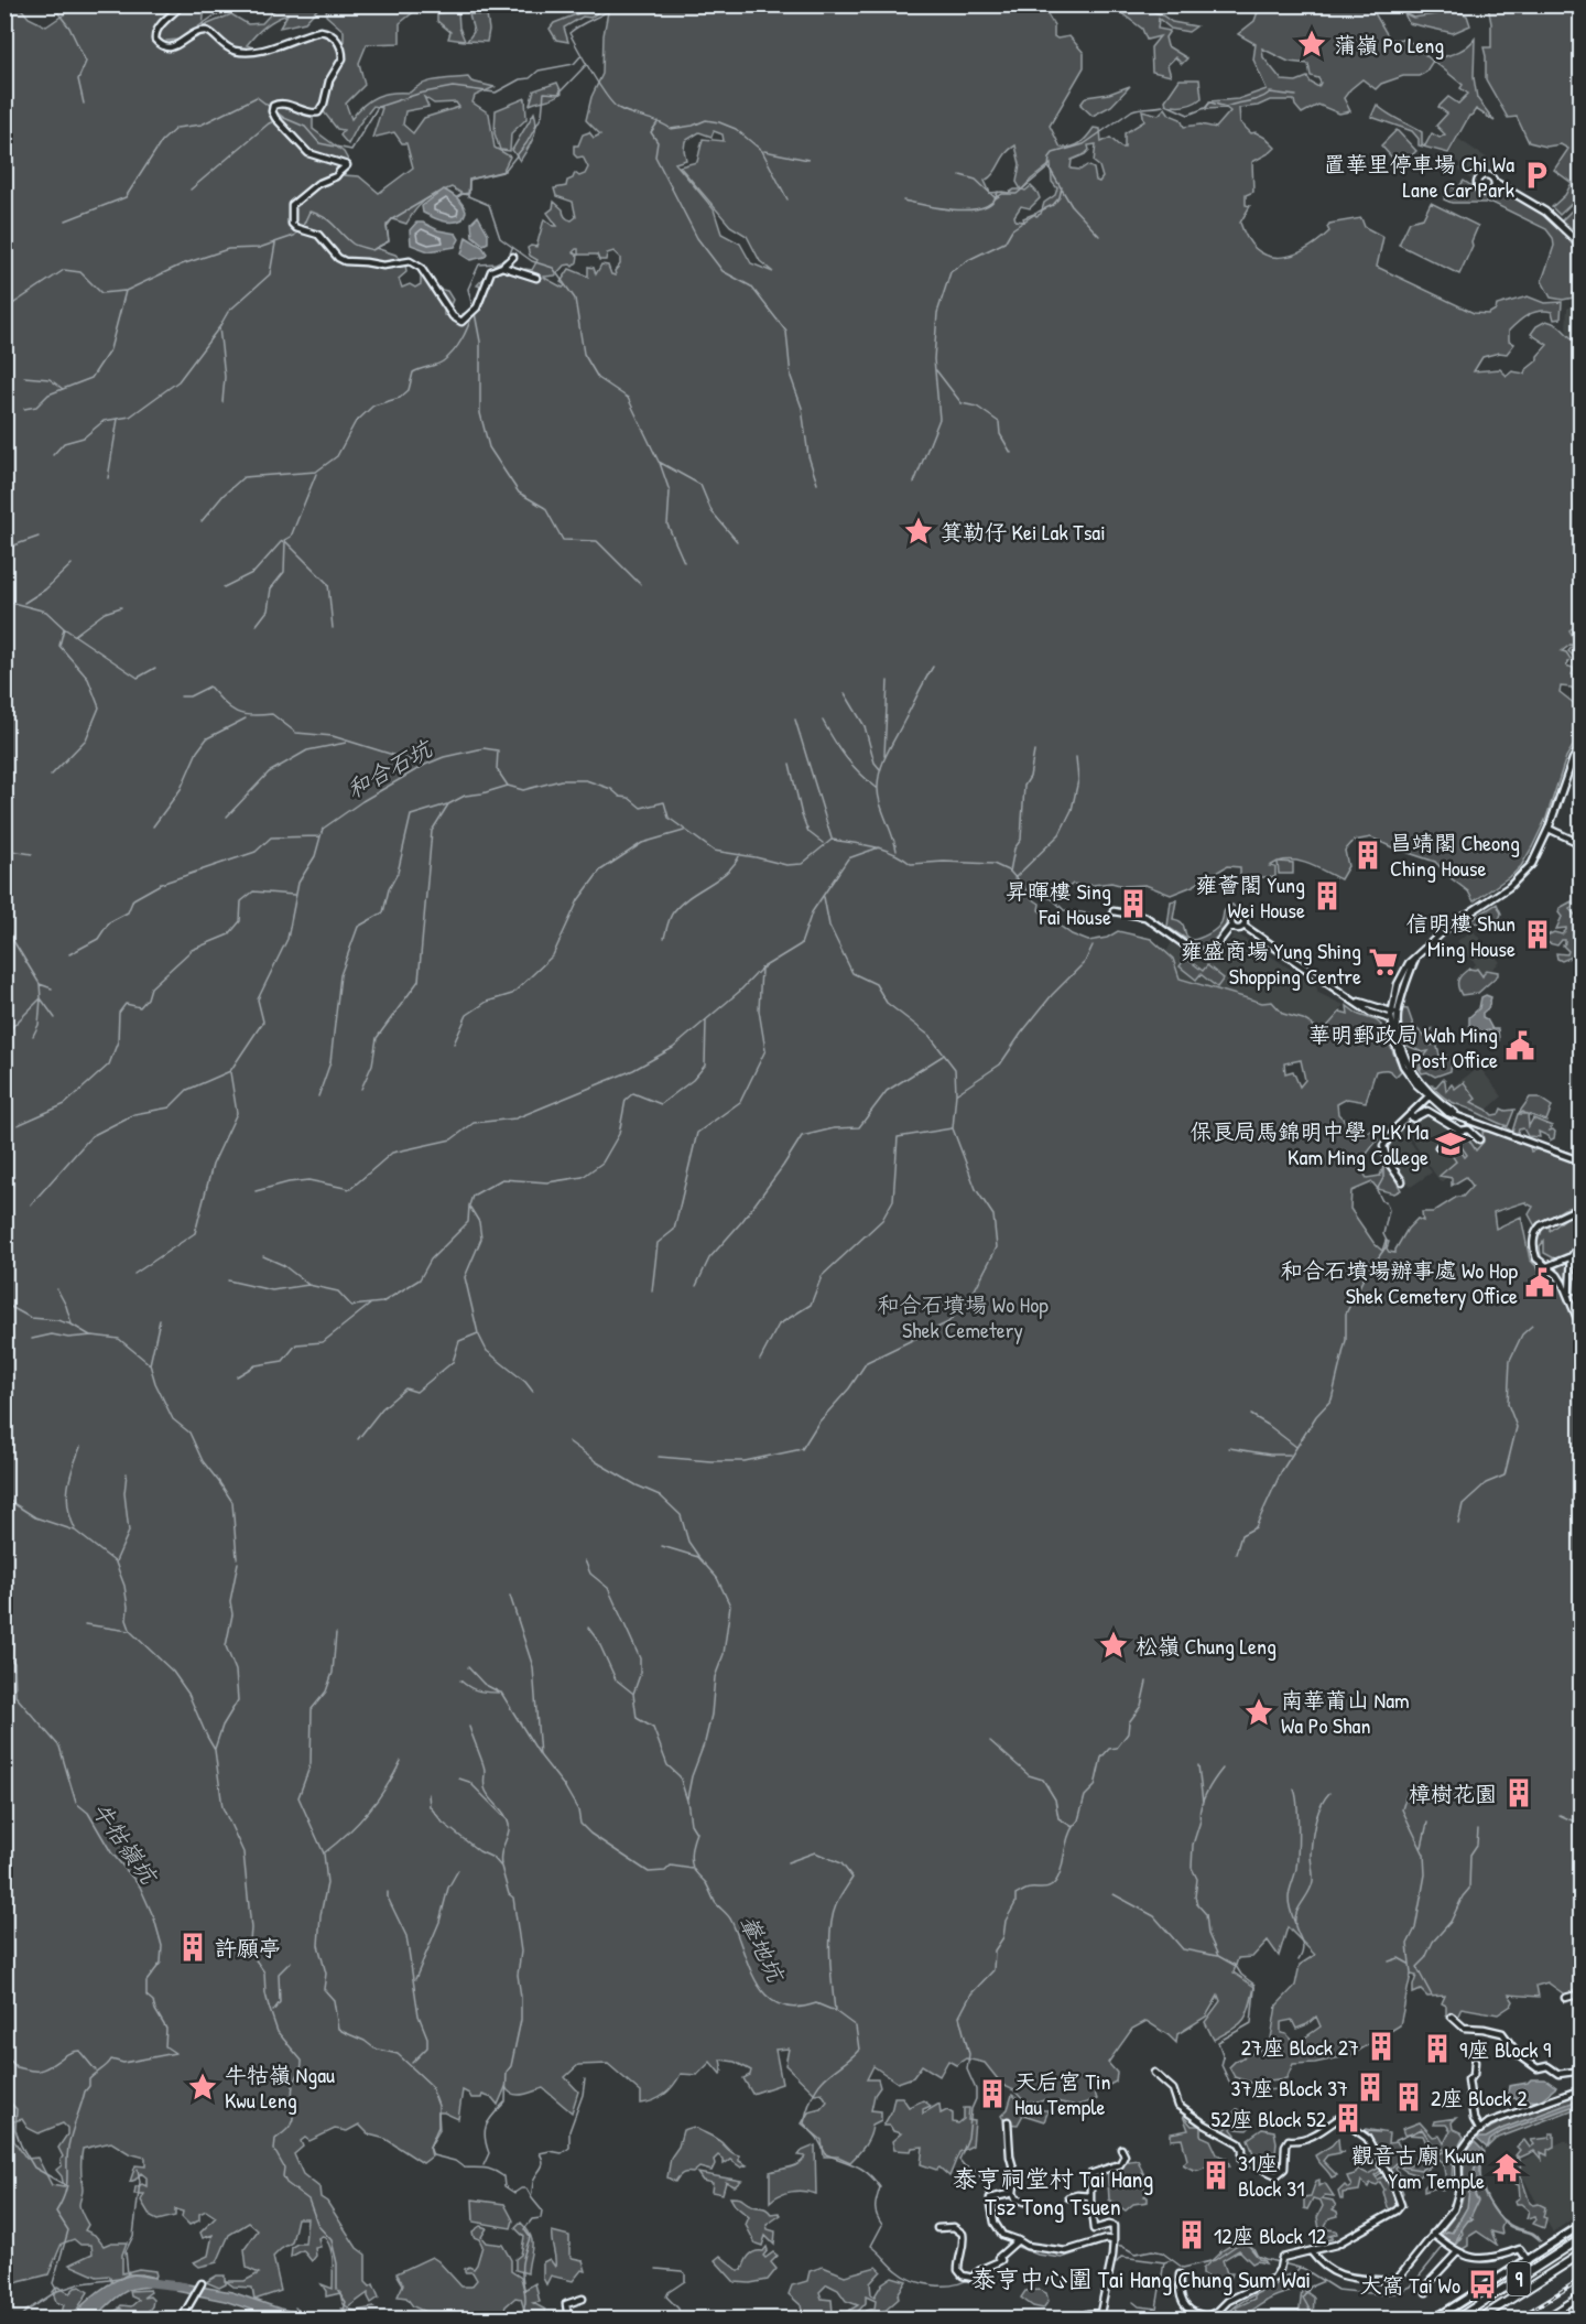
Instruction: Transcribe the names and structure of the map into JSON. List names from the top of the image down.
{
  "streets": {
    "highway": ["9"]
  },
  "districts": ["泰亨祠堂村 Tai Hang Tsz Tong Tsuen", "泰亨中心圍 Tai Hang Chung Sum Wai"],
  "water": ["和合石坑", "牛牯嶺坑", "輋地坑"],
  "parks": ["和合石墳場 Wo Hop Shek Cemetery"],
  "places": {
    "place": [
      "蒲嶺 Po Leng",
      "箕勒仔 Kei Lak Tsai",
      "松嶺 Chung Leng",
      "南華莆山 Nam Wa Po Shan",
      "牛牯嶺 Ngau Kwu Leng"
    ],
    "parking": ["置華里停車場 Chi Wa Lane Car Park"],
    "building": [
      "昌靖閣 Cheong Ching House",
      "雍薈閣 Yung Wei House",
      "昇暉樓 Sing Fai House",
      "信明樓 Shun Ming House",
      "樟樹花園",
      "許願亭",
      "27座 Block 27",
      "9座 Block 9",
      "37座 Block 37",
      "天后宮 Tin Hau Temple",
      "2座 Block 2",
      "52座 Block 52",
      "31座 Block 31",
      "12座 Block 12"
    ],
    "supermarket": ["雍盛商場 Yung Shing Shopping Centre"],
    "public building": ["華明郵政局 Wah Ming Post Office", "和合石墳場辦事處 Wo Hop Shek Cemetery Office"],
    "school or university": ["保良局馬錦明中學 PLK Ma Kam Ming College"],
    "temple": ["觀音古廟 Kwun Yam Temple"],
    "bus stop": ["大窩 Tai Wo"]
  }
}
